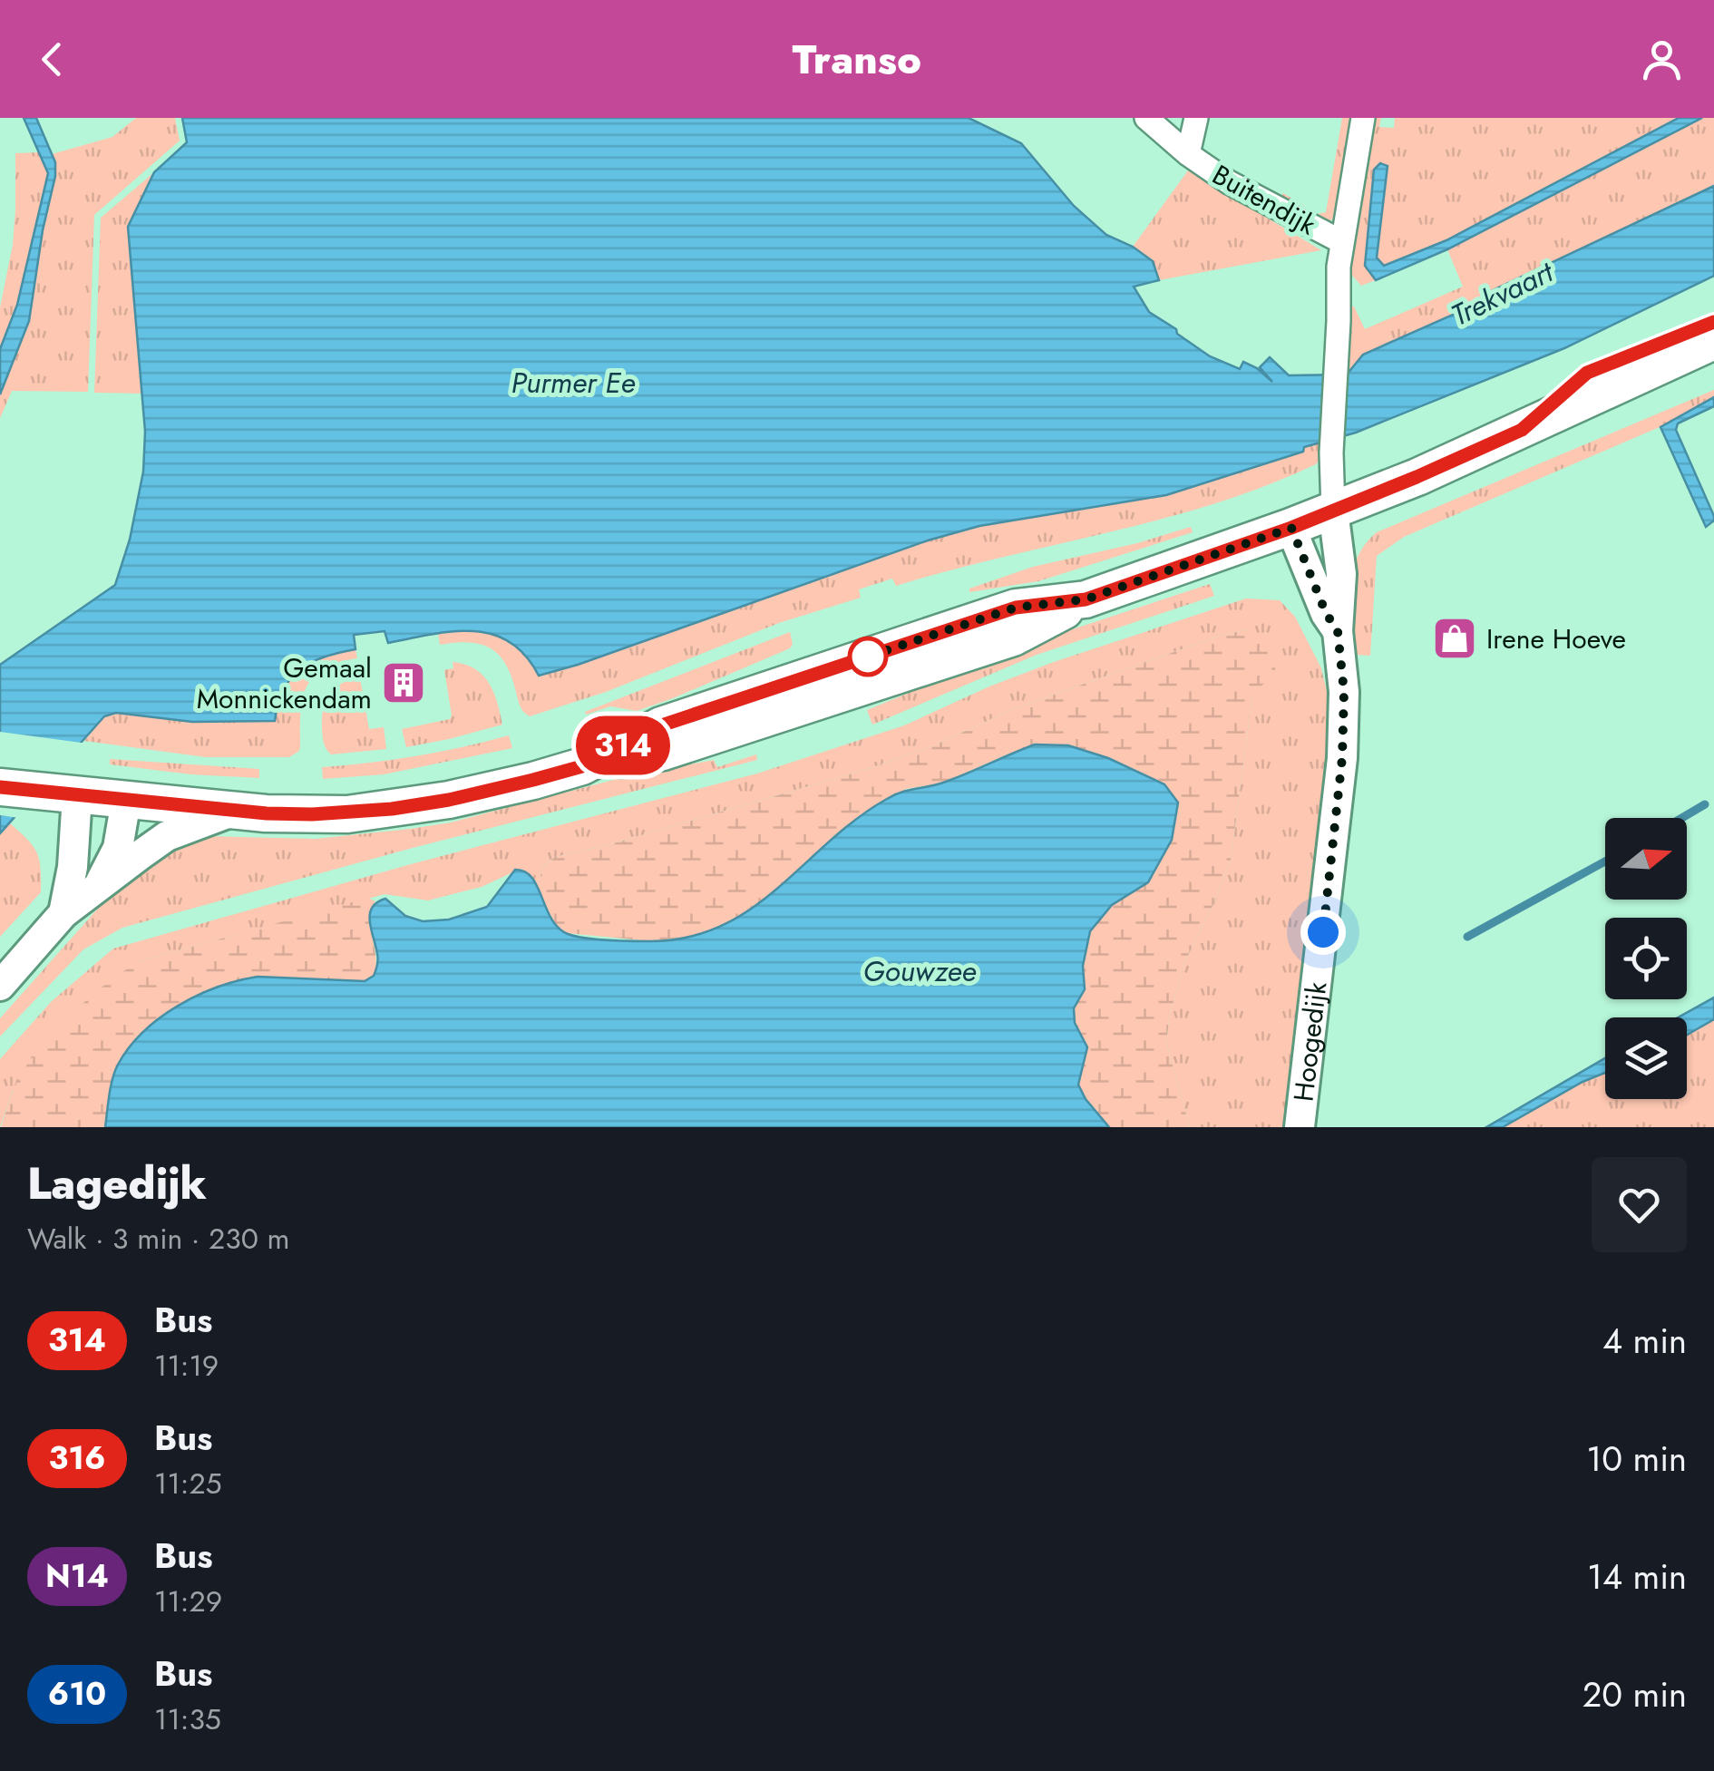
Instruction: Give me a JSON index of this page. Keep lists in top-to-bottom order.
{
  "streets": {
    "street": ["Buitendijk", "Hoogedijk"]
  },
  "water": ["Trekvaart", "Purmer Ee", "Gouwzee"],
  "places": {
    "shop": ["Irene Hoeve"],
    "building": ["Gemaal Monnickendam"]
  },
  "lines": ["bus line 314"],
  "north": "right",
  "page": {
    "header": "Transo",
    "on_map": "314",
    "heading": ["Lagedijk", "Walk · 3 min · 230 m"],
    "list": [
      {
        "mark": "314",
        "name": "Bus",
        "note": "11:19",
        "value": "4 min"
      },
      {
        "mark": "316",
        "name": "Bus",
        "note": "11:25",
        "value": "10 min"
      },
      {
        "mark": "N14",
        "name": "Bus",
        "note": "11:29",
        "value": "14 min"
      },
      {
        "mark": "610",
        "name": "Bus",
        "note": "11:35",
        "value": "20 min"
      }
    ]
  }
}
